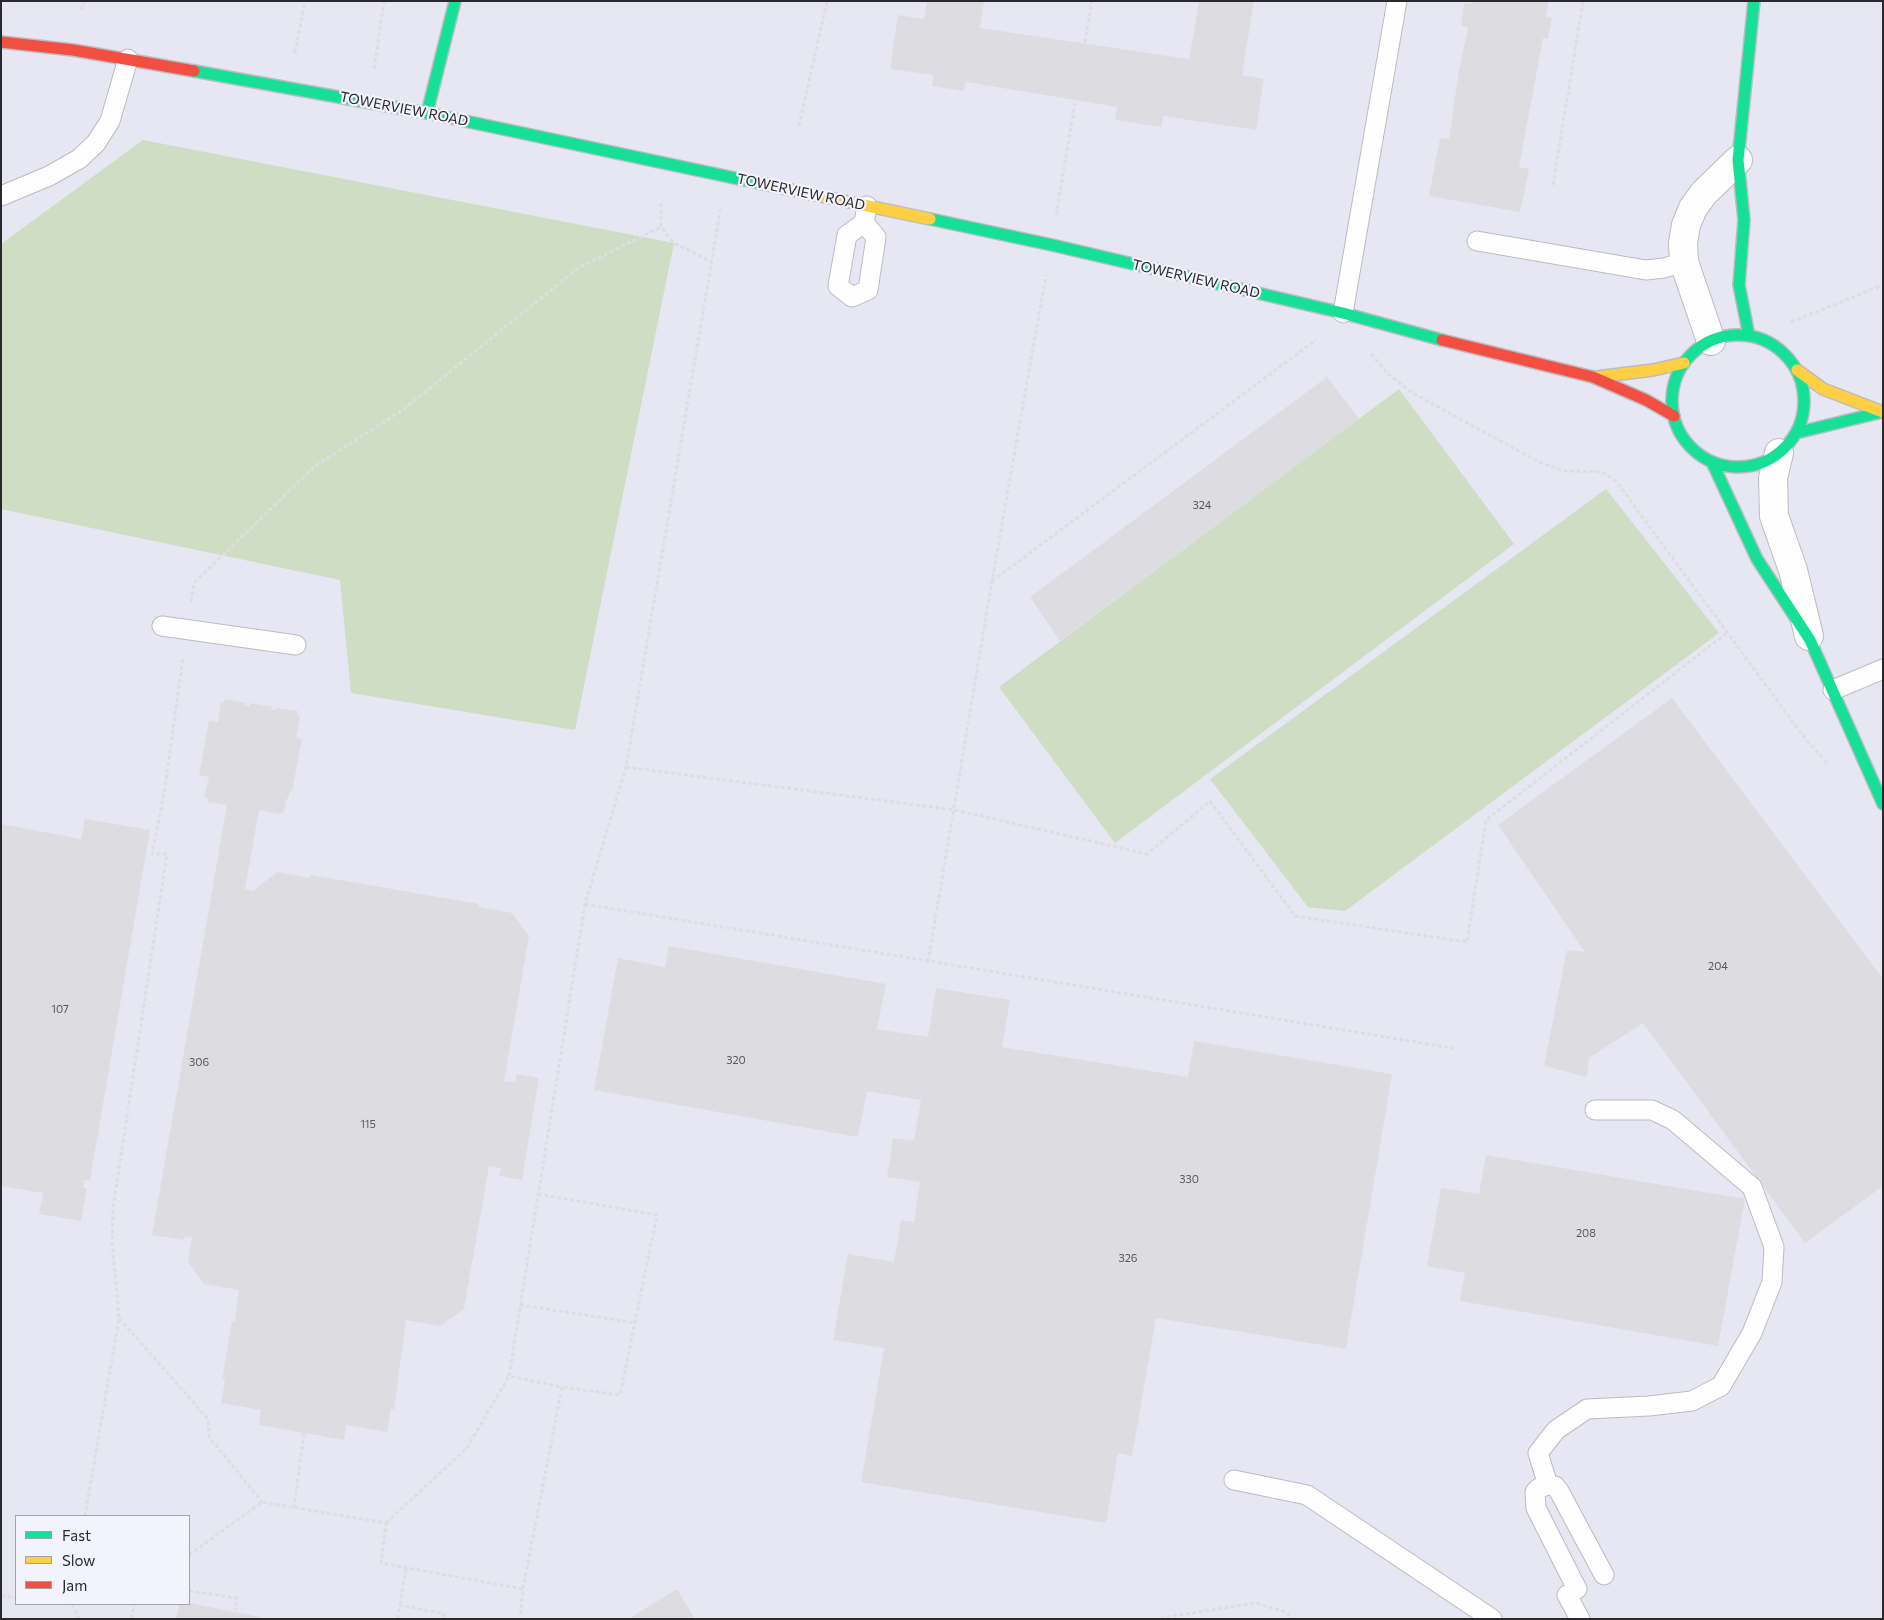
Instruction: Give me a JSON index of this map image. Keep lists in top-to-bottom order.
{
  "streets": {
    "street": ["TOWERVIEW ROAD"]
  },
  "house_numbers": [
    "324",
    "204",
    "107",
    "320",
    "306",
    "115",
    "330",
    "208",
    "326"
  ],
  "legend": ["Fast", "Slow", "Jam"]
}
